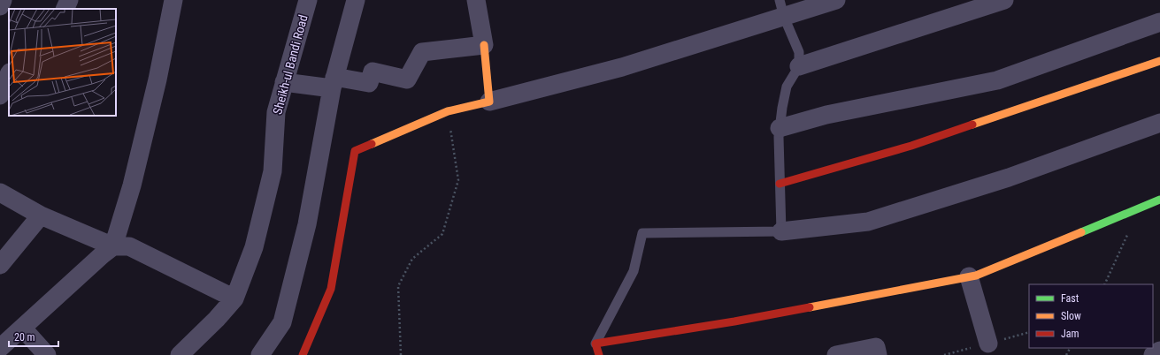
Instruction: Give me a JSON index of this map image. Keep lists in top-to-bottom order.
{
  "streets": {
    "street": ["Sheikh-ul Bandi Road"]
  },
  "legend": ["Fast", "Slow", "Jam"],
  "scale_bar": "20 m"
}
